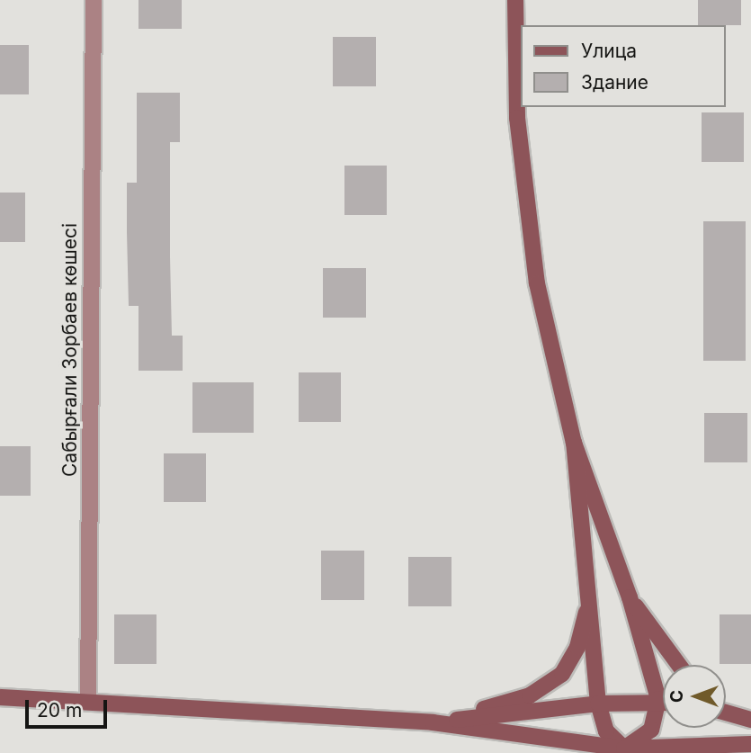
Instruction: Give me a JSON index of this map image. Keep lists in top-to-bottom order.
{
  "streets": {
    "street": ["Сабырғали Зорбаев көшесі"]
  },
  "legend": ["Улица", "Здание"],
  "scale_bar": "20 m",
  "north": "left"
}
